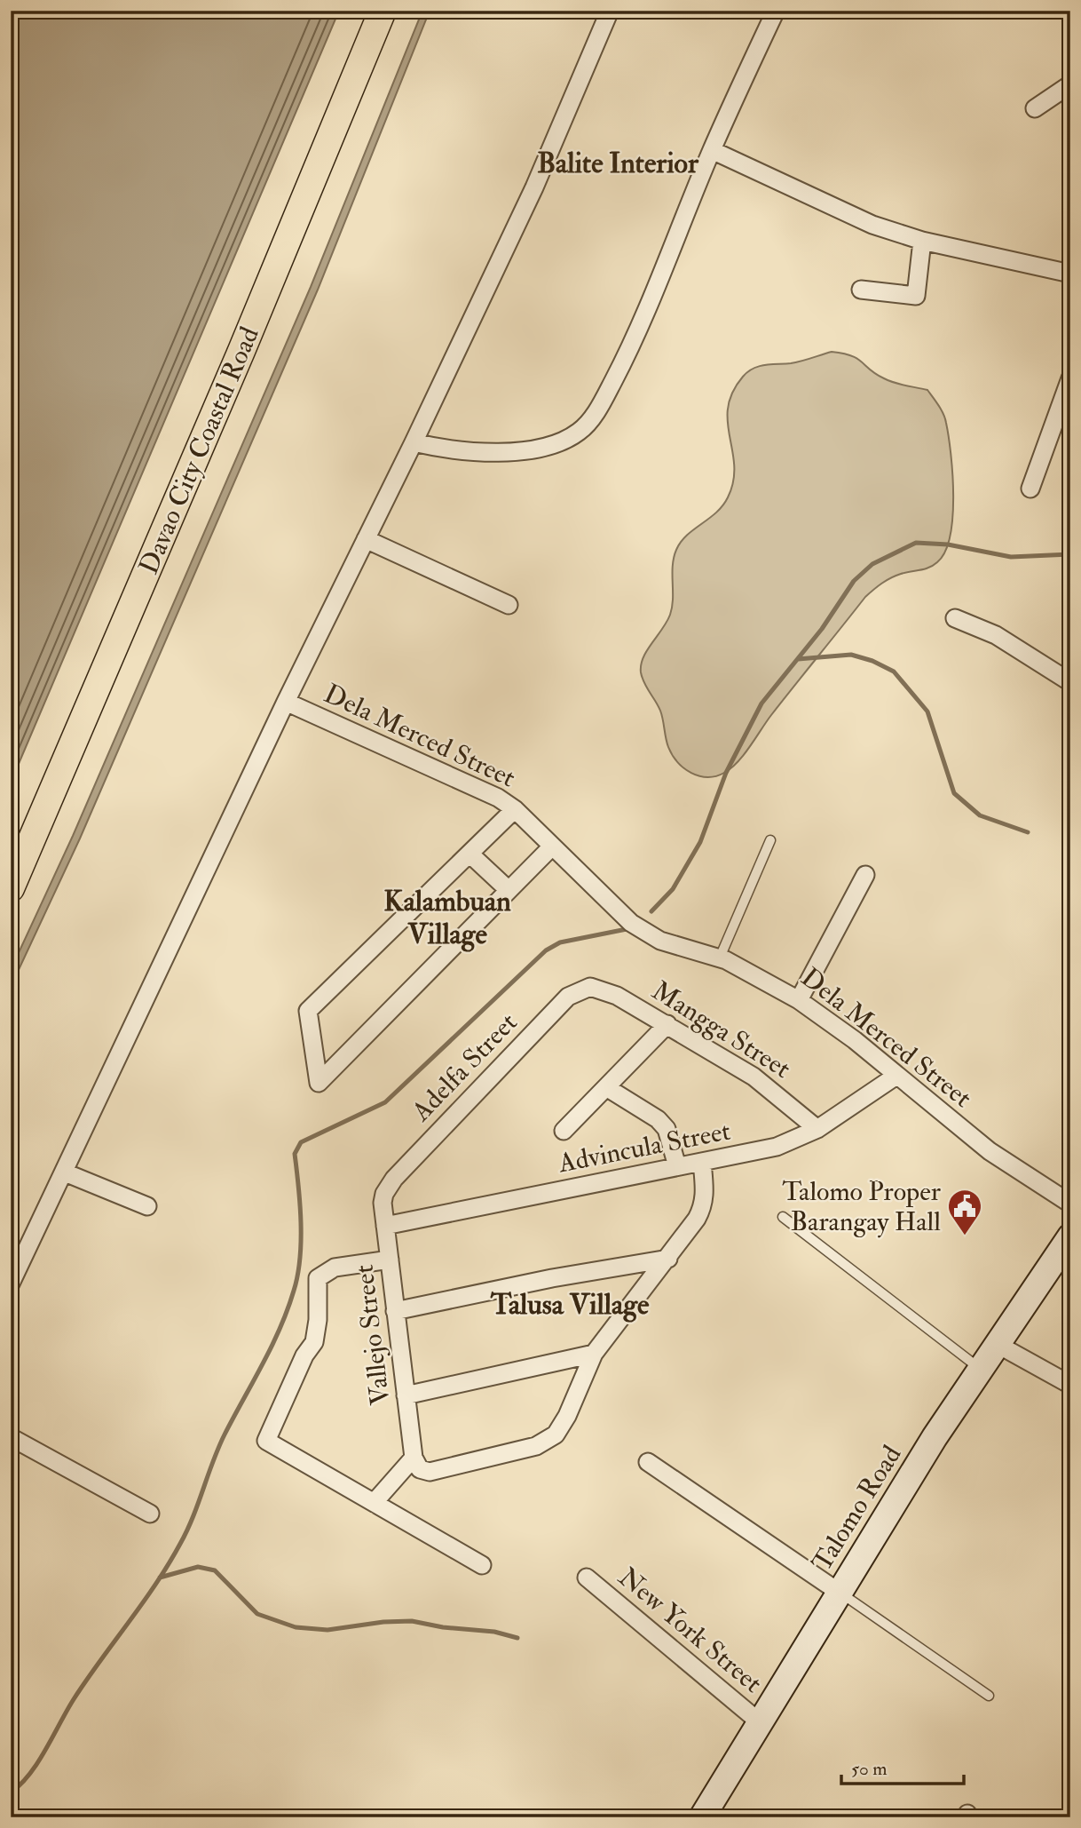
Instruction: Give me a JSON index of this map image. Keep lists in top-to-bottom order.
{
  "streets": {
    "main road": ["Davao City Coastal Road"],
    "street": [
      "Dela Merced Street",
      "Mangga Street",
      "Adelfa Street",
      "Advincula Street",
      "Vallejo Street",
      "Talomo Road",
      "New York Street"
    ]
  },
  "crossings": [
    ["Dela Merced Street", "Advincula Street"],
    ["Mangga Street", "Adelfa Street"],
    ["Mangga Street", "Advincula Street"],
    ["Adelfa Street", "Vallejo Street"],
    ["Advincula Street", "Vallejo Street"],
    ["Talomo Road", "New York Street"]
  ],
  "districts": ["Balite Interior", "Kalambuan Village", "Talusa Village"],
  "places": {
    "public building": ["Talomo Proper Barangay Hall"]
  },
  "scale_bar": "50 m"
}
